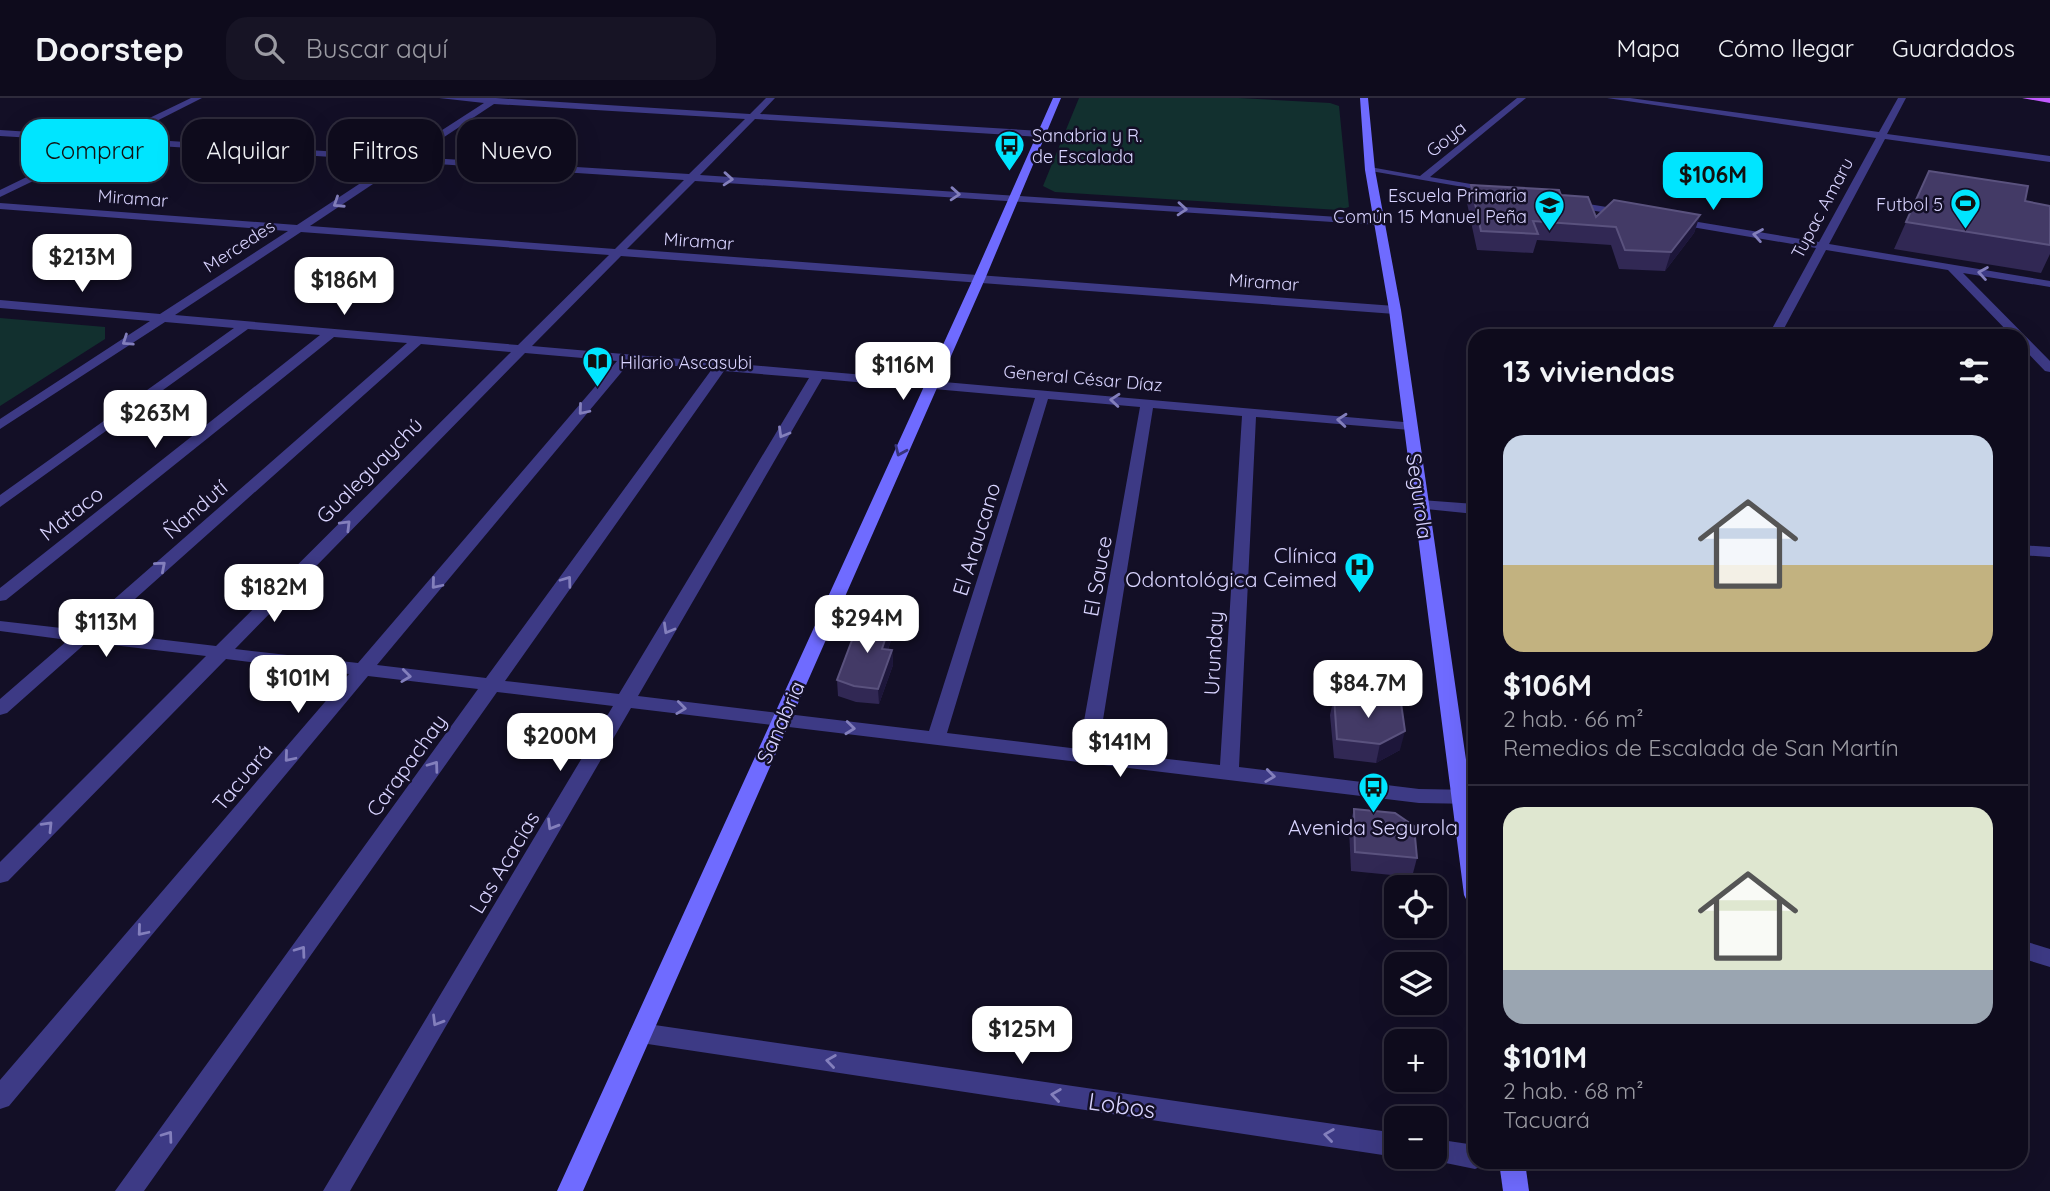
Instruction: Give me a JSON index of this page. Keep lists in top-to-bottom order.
{
  "streets": {
    "street": [
      "Goya",
      "Miramar",
      "Tupac Amaru",
      "Mercedes",
      "General César Díaz",
      "Gualeguaychú",
      "Segurola",
      "Ñandutí",
      "Mataco",
      "El Araucano",
      "El Sauce",
      "Urunday",
      "Sanabria",
      "Carapachay",
      "Tacuará",
      "Las Acacias",
      "Lobos"
    ]
  },
  "crossings": [
    ["Miramar", "Mercedes"],
    ["Miramar", "Gualeguaychú"],
    ["Miramar", "Segurola"],
    ["Miramar", "Sanabria"],
    ["Mercedes", "General César Díaz"],
    ["General César Díaz", "Gualeguaychú"],
    ["General César Díaz", "Segurola"],
    ["General César Díaz", "Ñandutí"],
    ["General César Díaz", "Mataco"],
    ["General César Díaz", "El Araucano"],
    ["General César Díaz", "El Sauce"],
    ["General César Díaz", "Urunday"],
    ["General César Díaz", "Sanabria"],
    ["General César Díaz", "Carapachay"],
    ["General César Díaz", "Tacuará"],
    ["General César Díaz", "Las Acacias"],
    ["Sanabria", "Lobos"]
  ],
  "one_way": [
    "Gualeguaychú",
    "Carapachay",
    "Tacuará",
    "Las Acacias",
    "Lobos"
  ],
  "places": {
    "bus stop": ["Sanabria y R. de Escalada", "Avenida Segurola"],
    "sports": ["Futbol 5"],
    "school or university": ["Escuela Primaria Común 15 Manuel Peña"],
    "library": ["Hilario Ascasubi"],
    "hospital": ["Clínica Odontológica Ceimed"]
  },
  "page": {
    "header": "Doorstep",
    "search": "Buscar aquí",
    "nav": ["Mapa", "Cómo llegar", "Guardados"],
    "chip": [
      "Comprar",
      "Alquilar",
      "Filtros",
      "Nuevo"
    ],
    "price": [
      "$106M",
      "$213M",
      "$186M",
      "$116M",
      "$263M",
      "$182M",
      "$294M",
      "$113M",
      "$101M",
      "$84.7M",
      "$200M",
      "$141M",
      "$125M"
    ],
    "heading": "13 viviendas",
    "list": [
      {
        "name": "$106M",
        "note": "2 hab. · 66 m² · Remedios de Escalada de San Martín"
      },
      {
        "name": "$101M",
        "note": "2 hab. · 68 m² · Tacuará"
      }
    ],
    "map_buttons": ["+", "−"]
  }
}
